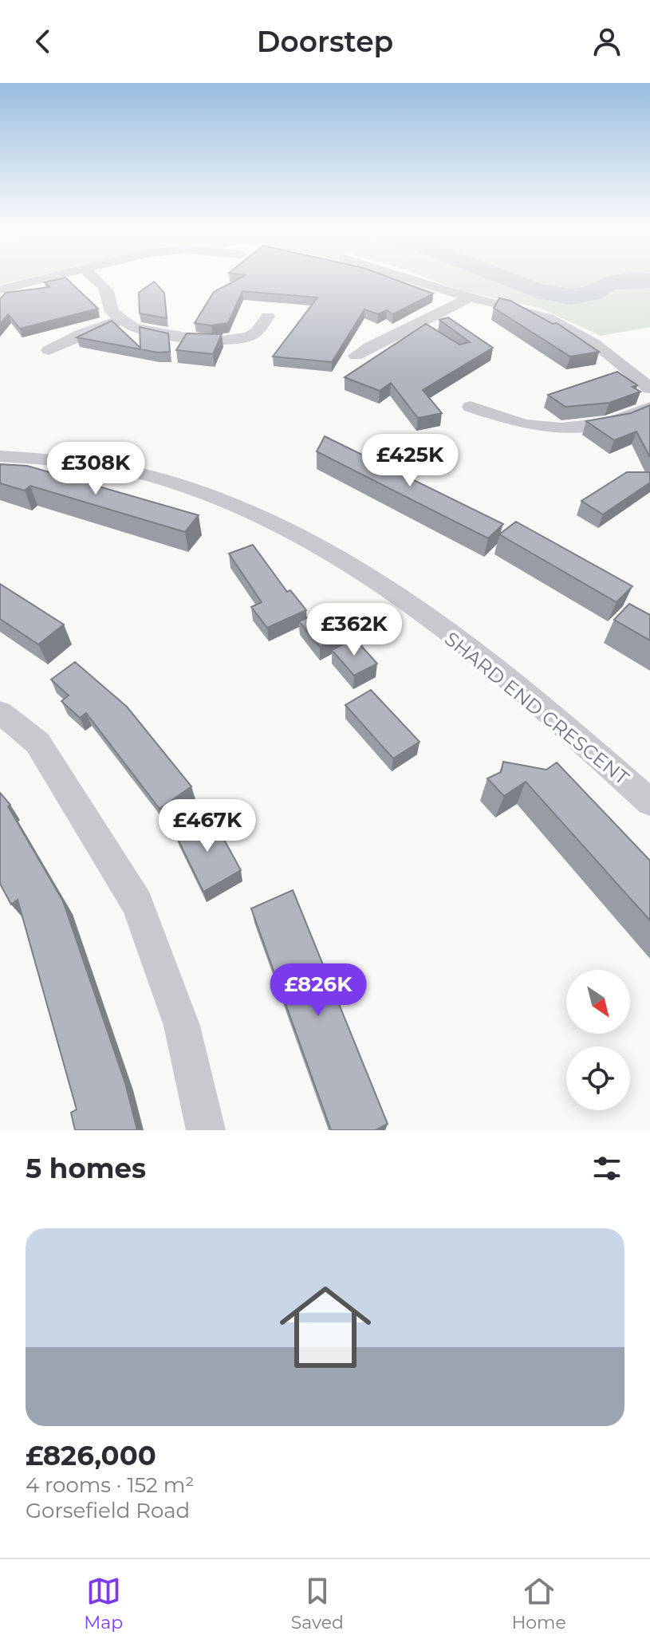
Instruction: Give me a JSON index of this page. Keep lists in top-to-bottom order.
{
  "streets": {
    "street": ["SHARD END CRESCENT"]
  },
  "north": "bottom right",
  "page": {
    "header": "Doorstep",
    "price": [
      "£425K",
      "£308K",
      "£362K",
      "£467K",
      "£826K"
    ],
    "heading": "5 homes",
    "list": [
      {
        "name": "£826,000",
        "note": "4 rooms · 152 m² · Gorsefield Road"
      }
    ],
    "tabs": ["Map", "Saved", "Home"]
  }
}
